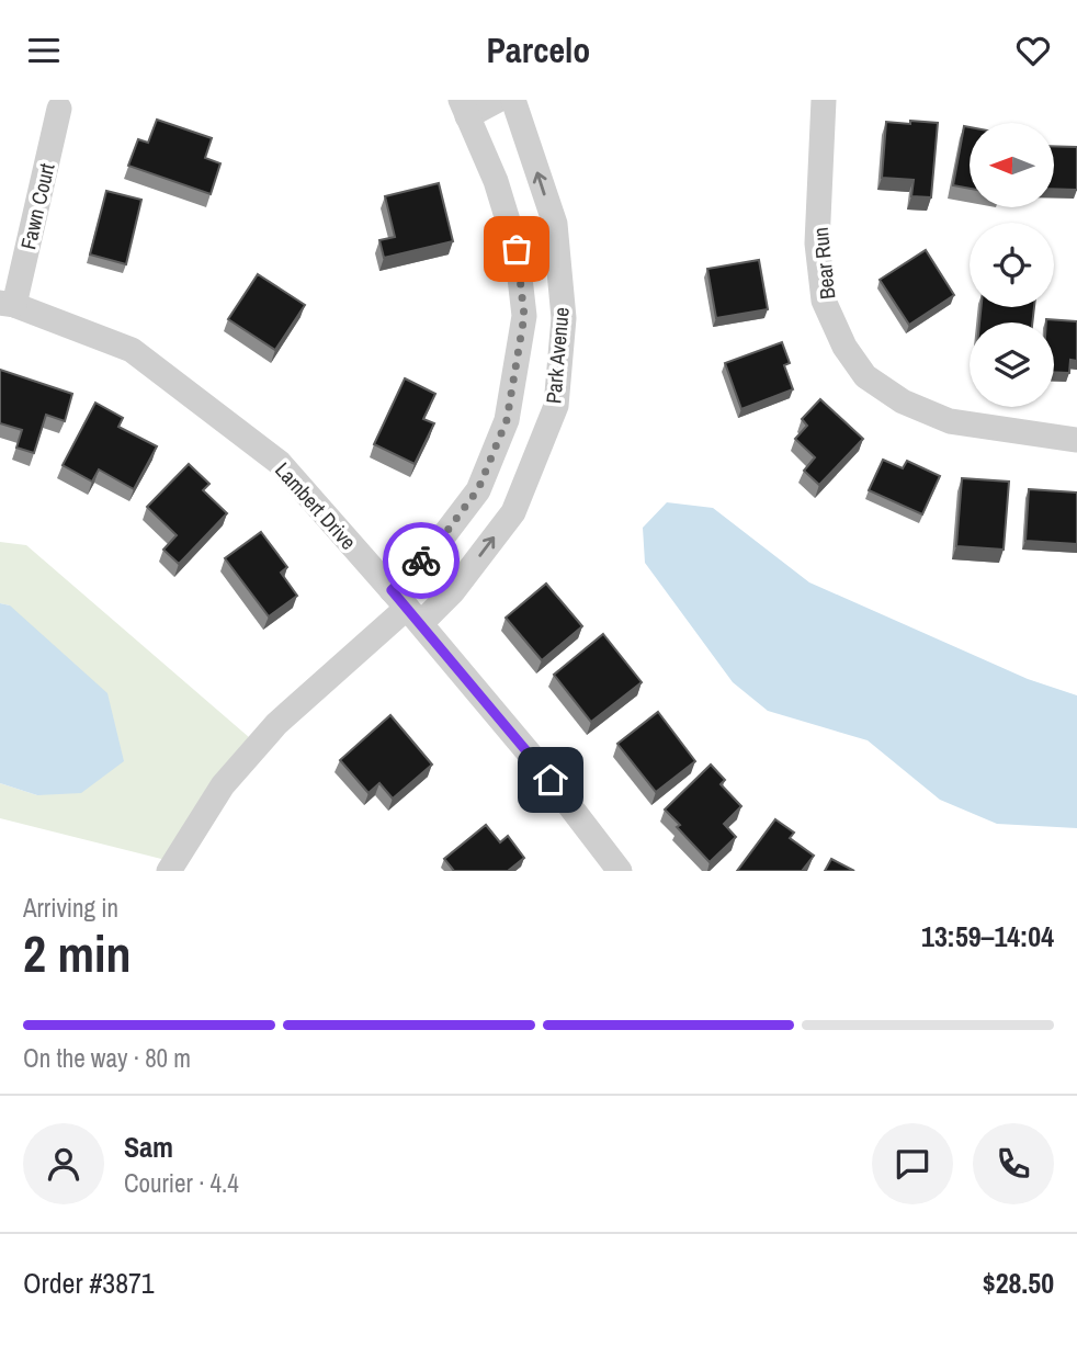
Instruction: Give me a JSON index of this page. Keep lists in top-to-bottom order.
{
  "streets": {
    "street": [
      "Fawn Court",
      "Bear Run",
      "Park Avenue",
      "Lambert Drive"
    ]
  },
  "crossings": [
    ["Fawn Court", "Lambert Drive"],
    ["Park Avenue", "Lambert Drive"]
  ],
  "north": "left",
  "page": {
    "header": "Parcelo",
    "heading": ["2 min", "Arriving in", "13:59–14:04"],
    "panel": [
      "Sam",
      "Courier · 4.4",
      "Order #3871",
      "$28.50"
    ],
    "bar": "On the way · 80 m"
  }
}
